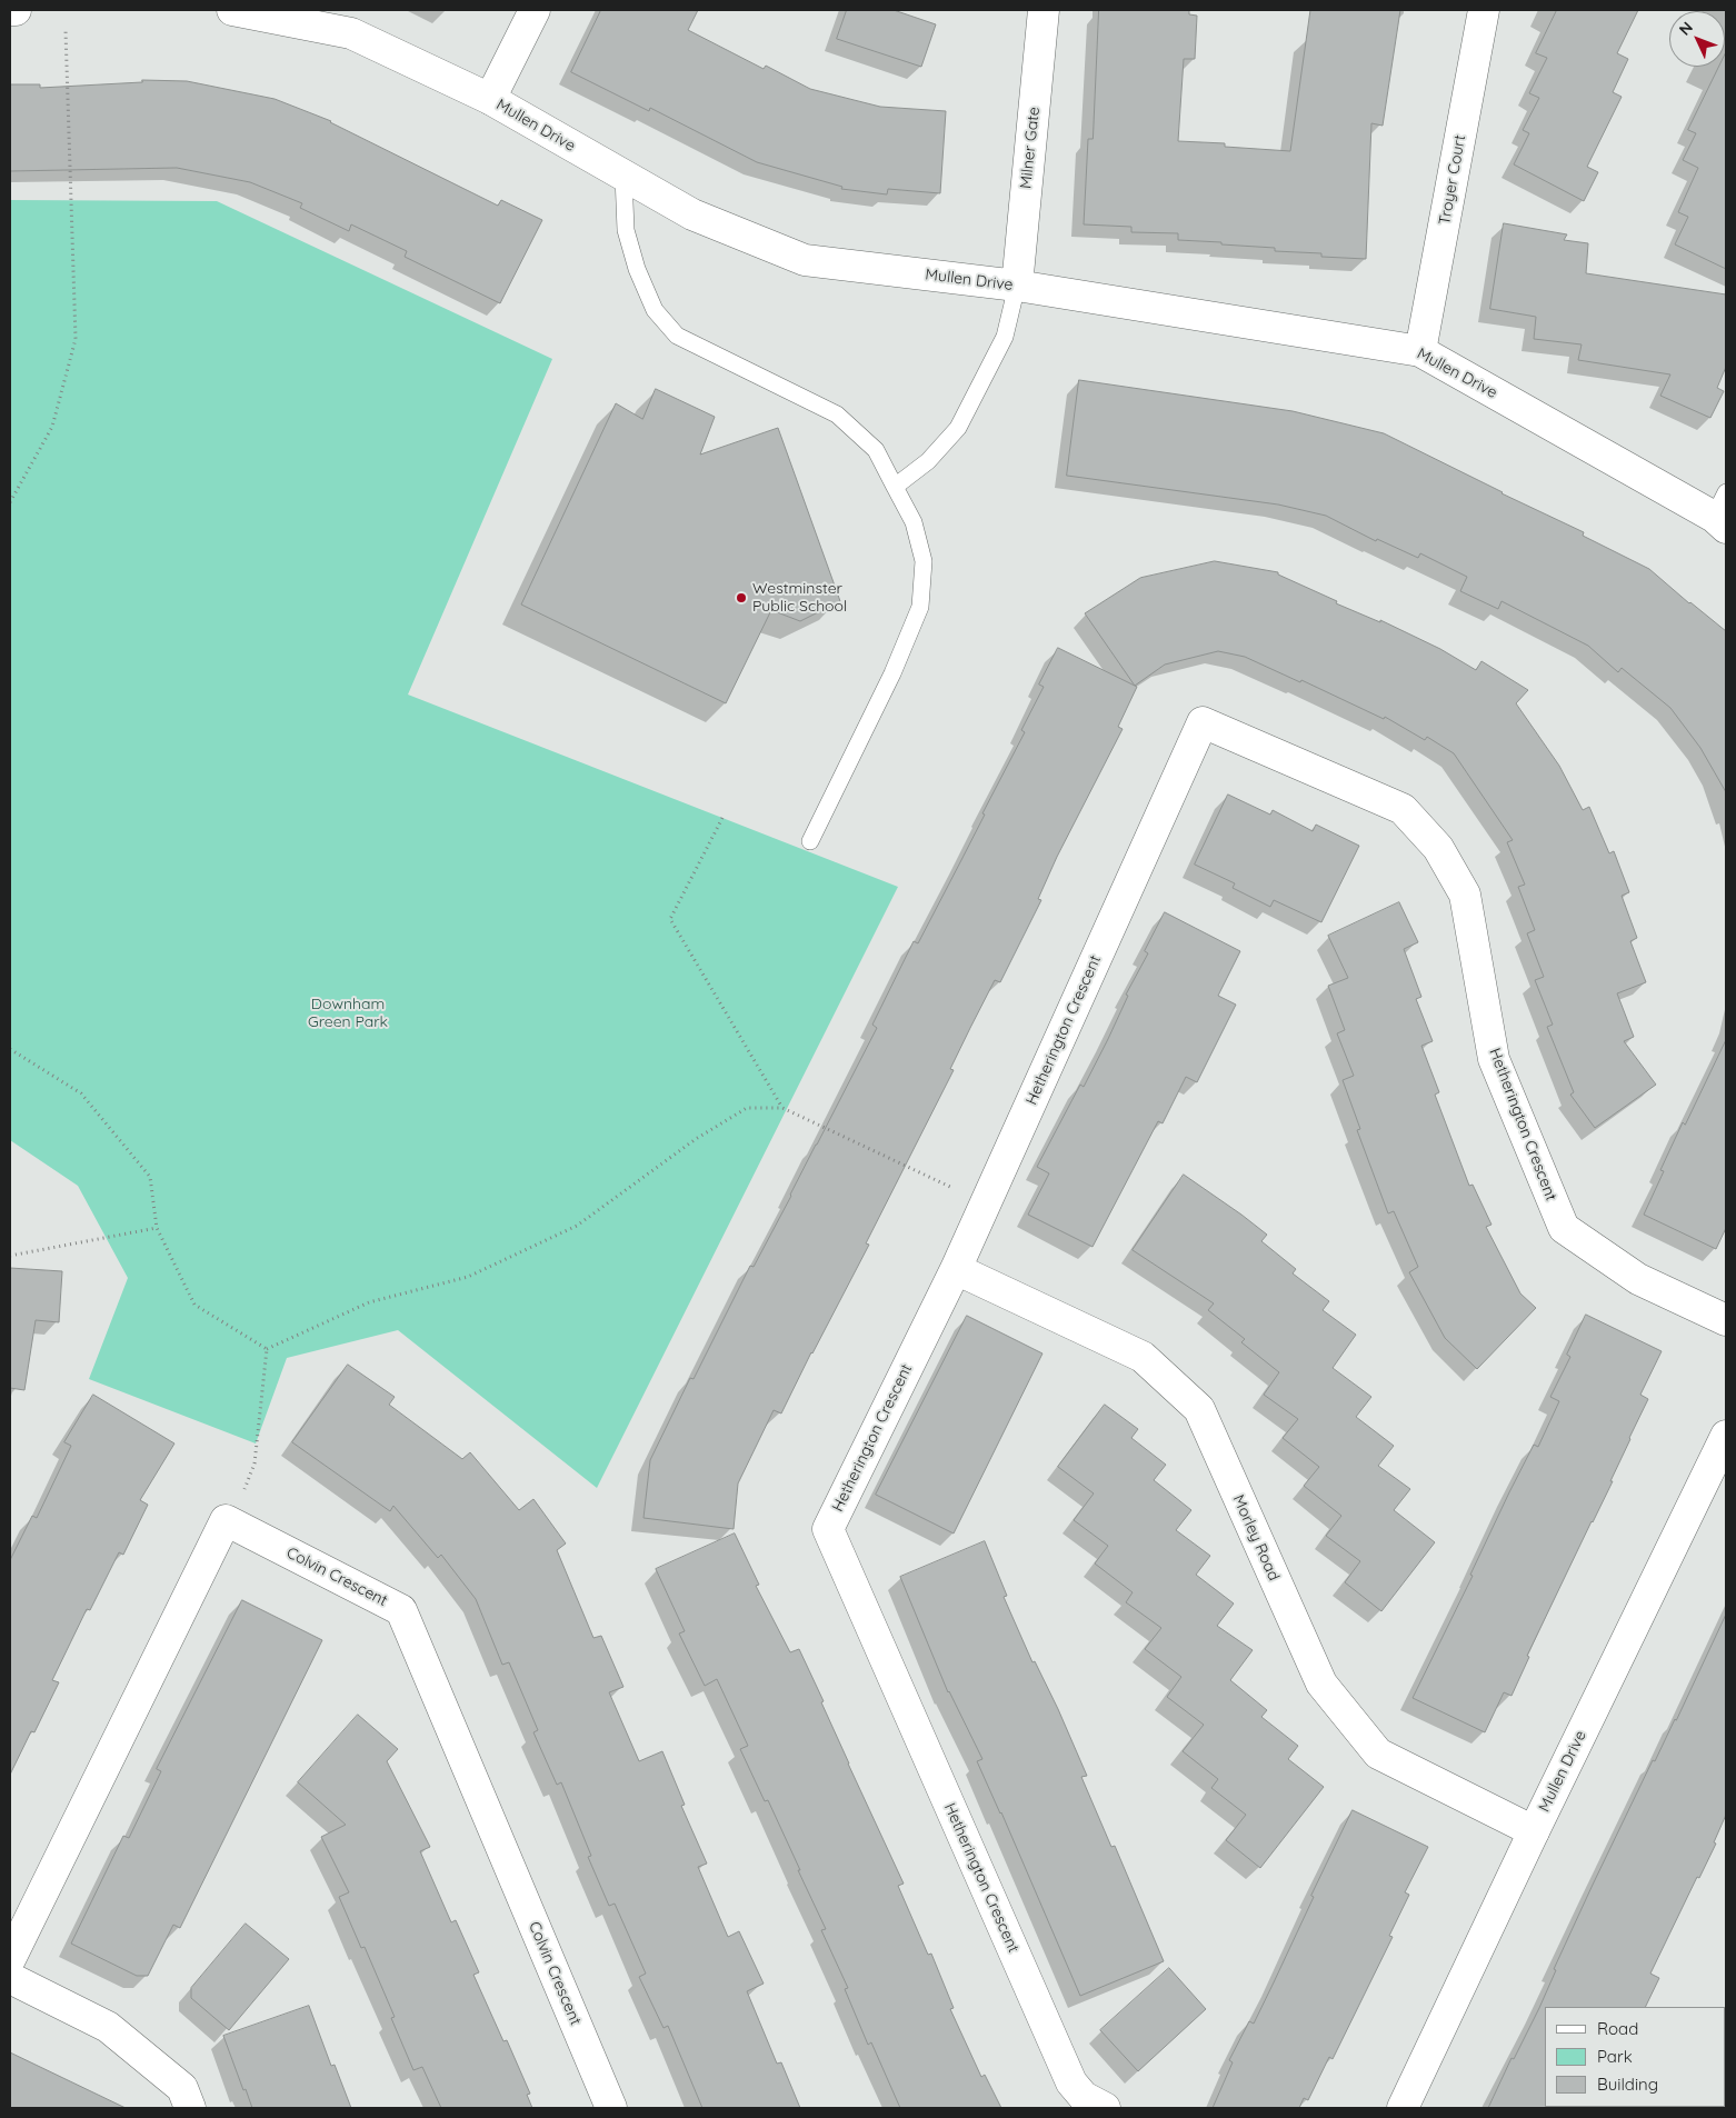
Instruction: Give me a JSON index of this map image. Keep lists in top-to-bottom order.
{
  "streets": {
    "street": [
      "Mullen Drive",
      "Milner Gate",
      "Troyer Court",
      "Hetherington Crescent",
      "Morley Road",
      "Colvin Crescent"
    ]
  },
  "crossings": [
    ["Mullen Drive", "Milner Gate"],
    ["Mullen Drive", "Troyer Court"],
    ["Mullen Drive", "Morley Road"],
    ["Hetherington Crescent", "Morley Road"]
  ],
  "parks": ["Downham Green Park"],
  "places": ["Westminster Public School"],
  "legend": ["Road", "Park", "Building"],
  "north": "top left"
}
